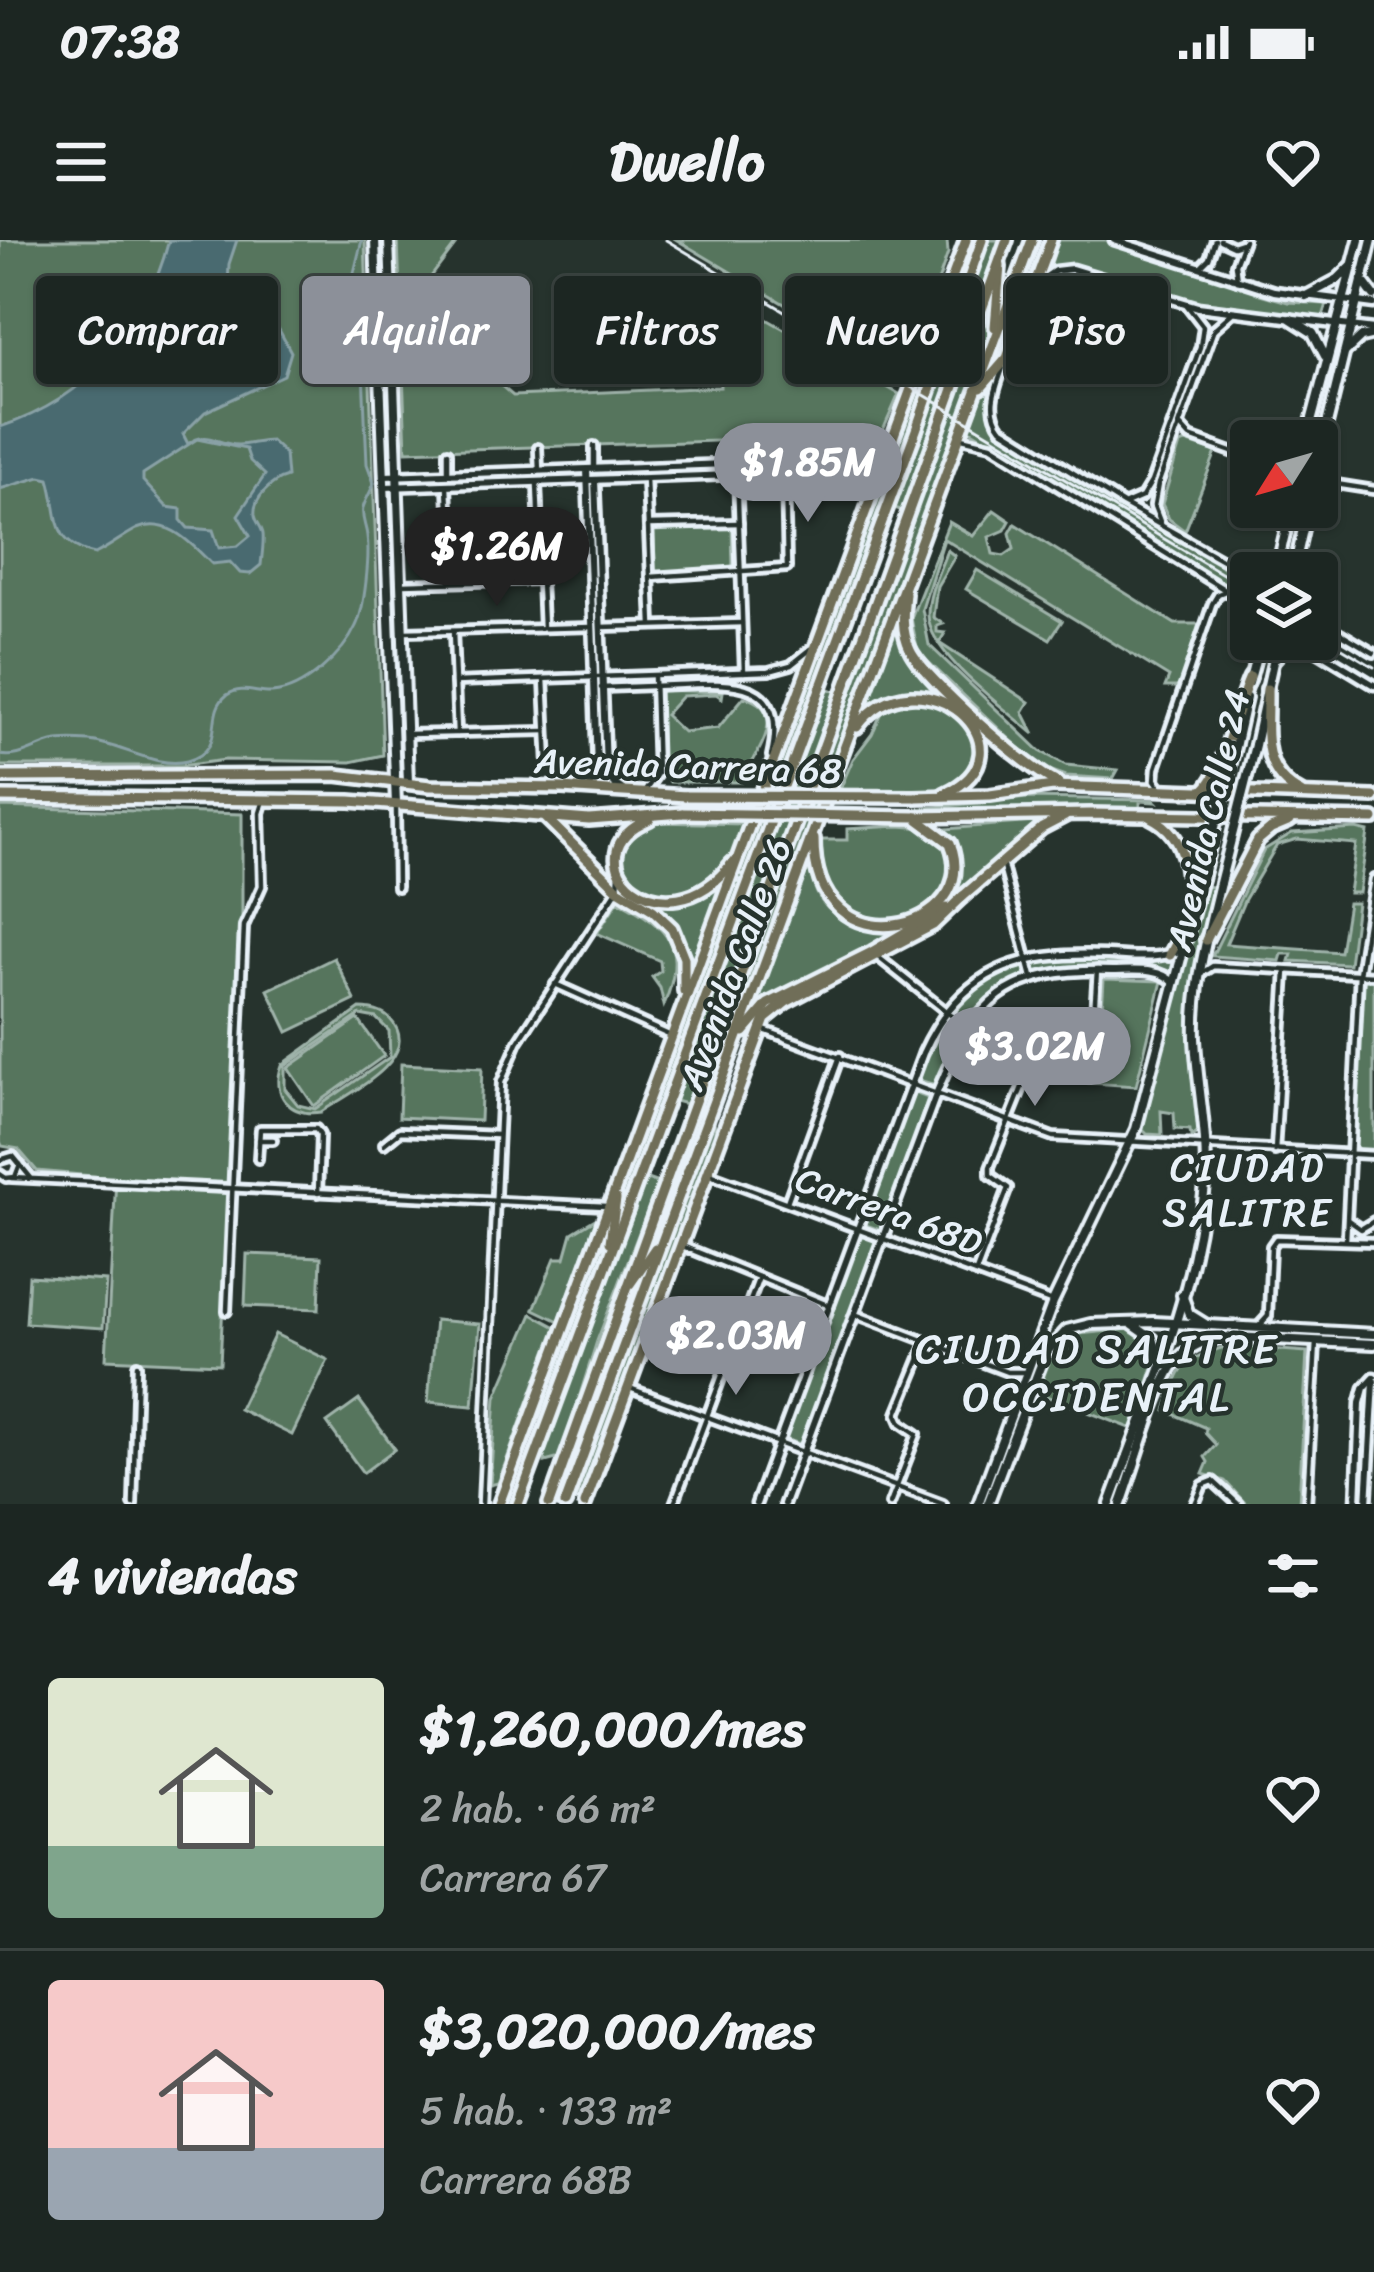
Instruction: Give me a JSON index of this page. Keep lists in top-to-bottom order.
{
  "streets": {
    "main road": ["Avenida Carrera 68", "Avenida Calle 24", "Avenida Calle 26"],
    "street": ["Carrera 68D"]
  },
  "crossings": [
    ["Avenida Calle 24", "Carrera 68D"]
  ],
  "districts": ["CIUDAD SALITRE", "CIUDAD SALITRE OCCIDENTAL"],
  "north": "bottom left",
  "page": {
    "status": "07:38",
    "header": "Dwello",
    "chip": [
      "Comprar",
      "Alquilar",
      "Filtros",
      "Nuevo",
      "Piso"
    ],
    "price": [
      "$1.85M",
      "$1.26M",
      "$3.02M",
      "$2.03M"
    ],
    "heading": "4 viviendas",
    "list": [
      {
        "name": "$1,260,000/mes",
        "note": "2 hab. · 66 m² · Carrera 67"
      },
      {
        "name": "$3,020,000/mes",
        "note": "5 hab. · 133 m² · Carrera 68B"
      }
    ]
  }
}
